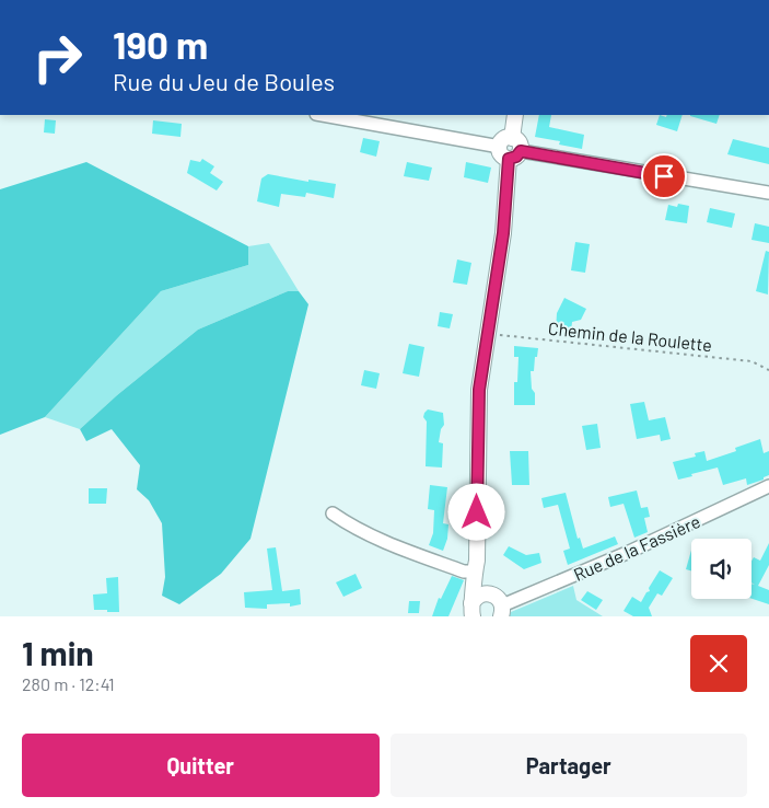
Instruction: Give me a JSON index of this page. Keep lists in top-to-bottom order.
{
  "streets": {
    "street": ["Rue de la Fassière"],
    "path": ["Chemin de la Roulette"]
  },
  "page": {
    "turn": ["190 m", "Rue du Jeu de Boules"],
    "heading": ["1 min", "280 m · 12:41"],
    "buttons": ["Quitter", "Partager"]
  }
}
